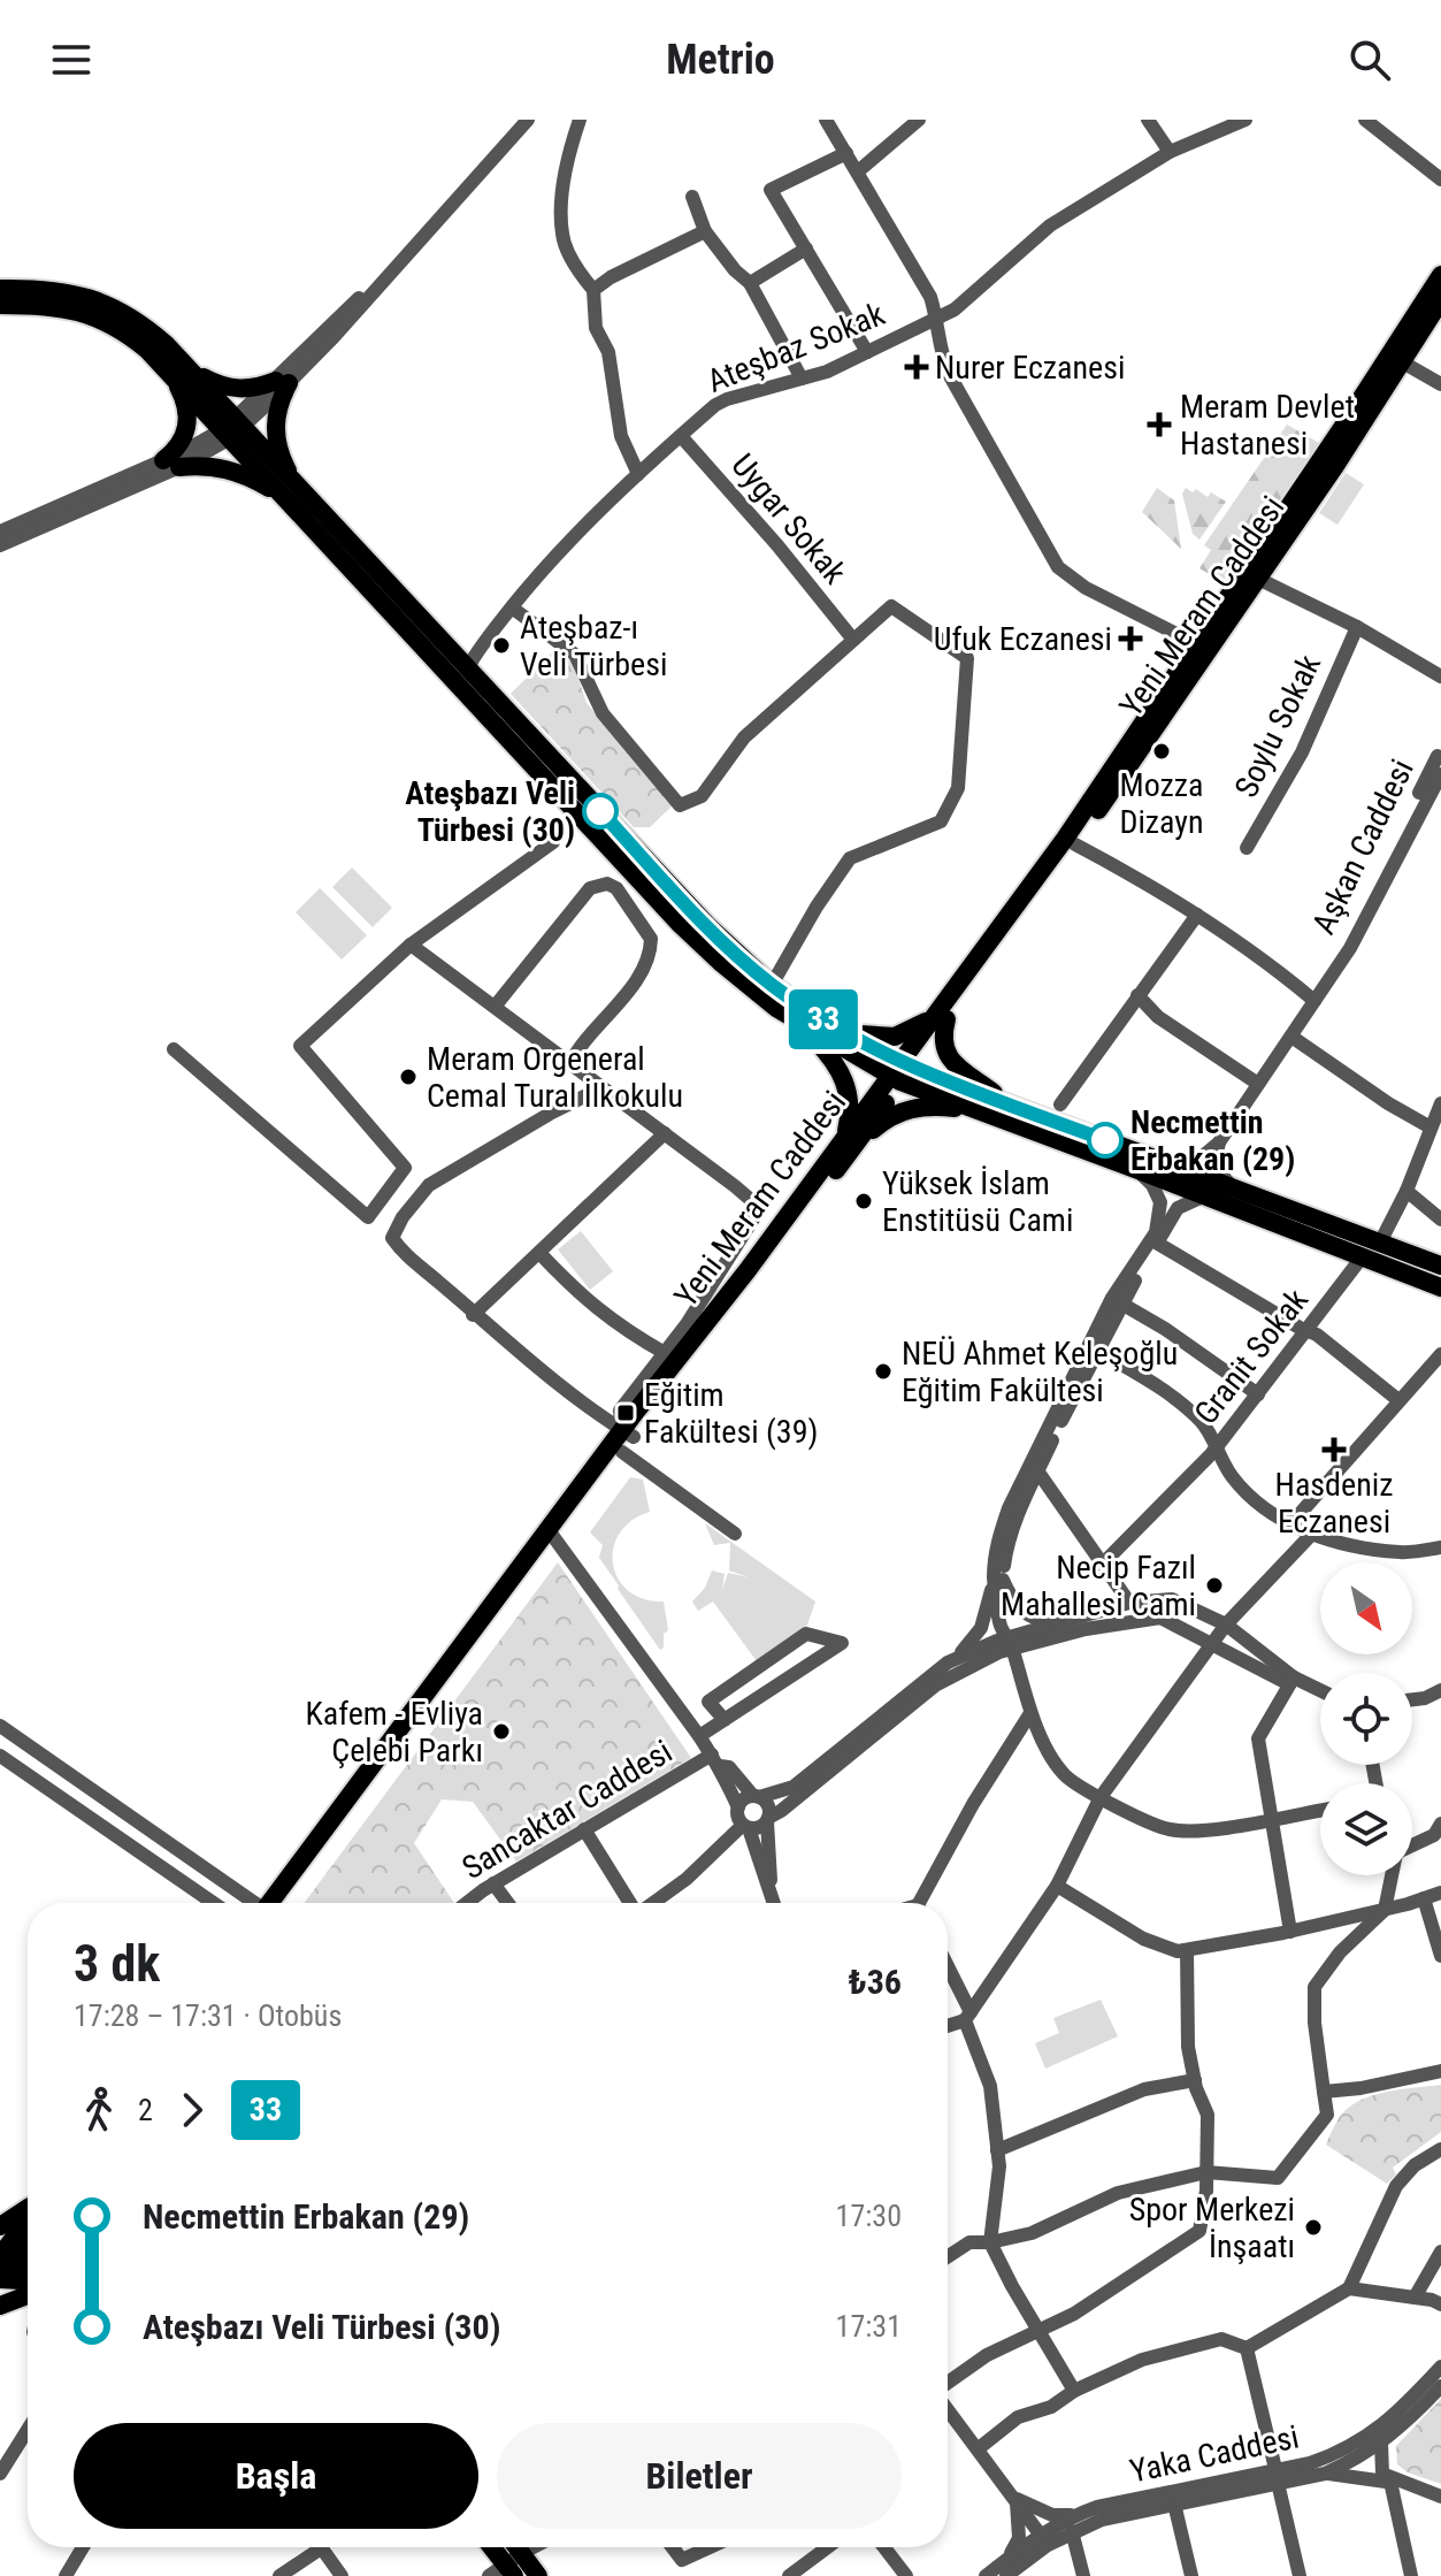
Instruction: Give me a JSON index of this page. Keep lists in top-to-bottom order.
{
  "streets": {
    "main road": ["Yeni Meram Caddesi"],
    "street": [
      "Ateşbaz Sokak",
      "Uygar Sokak",
      "Soylu Sokak",
      "Aşkan Caddesi",
      "Granit Sokak",
      "Sancaktar Caddesi",
      "Yaka Caddesi"
    ]
  },
  "crossings": [
    ["Ateşbaz Sokak", "Uygar Sokak"]
  ],
  "places": {
    "health": [
      "Nurer Eczanesi",
      "Meram Devlet Hastanesi",
      "Ufuk Eczanesi",
      "Hasdeniz Eczanesi"
    ],
    "other": [
      "Ateşbaz-ı Veli Türbesi",
      "Mozza Dizayn",
      "Ateşbazı Veli Türbesi (30)",
      "Meram Orgeneral Cemal Tural İlkokulu",
      "Necmettin Erbakan (29)",
      "Yüksek İslam Enstitüsü Cami",
      "NEÜ Ahmet Keleşoğlu Eğitim Fakültesi",
      "Necip Fazıl Mahallesi Cami",
      "Kafem - Evliya Çelebi Parkı",
      "Spor Merkezi İnşaatı"
    ],
    "transit": ["Eğitim Fakültesi (39)"]
  },
  "lines": ["bus line 33"],
  "north": "bottom right",
  "page": {
    "header": "Metrio",
    "on_map": "33",
    "heading": ["3 dk", "17:28 – 17:31 · Otobüs", "₺36"],
    "legs": ["2", "33"],
    "list": [
      {
        "name": "Necmettin Erbakan (29)",
        "value": "17:30"
      },
      {
        "name": "Ateşbazı Veli Türbesi (30)",
        "value": "17:31"
      }
    ],
    "buttons": ["Başla", "Biletler"]
  }
}
